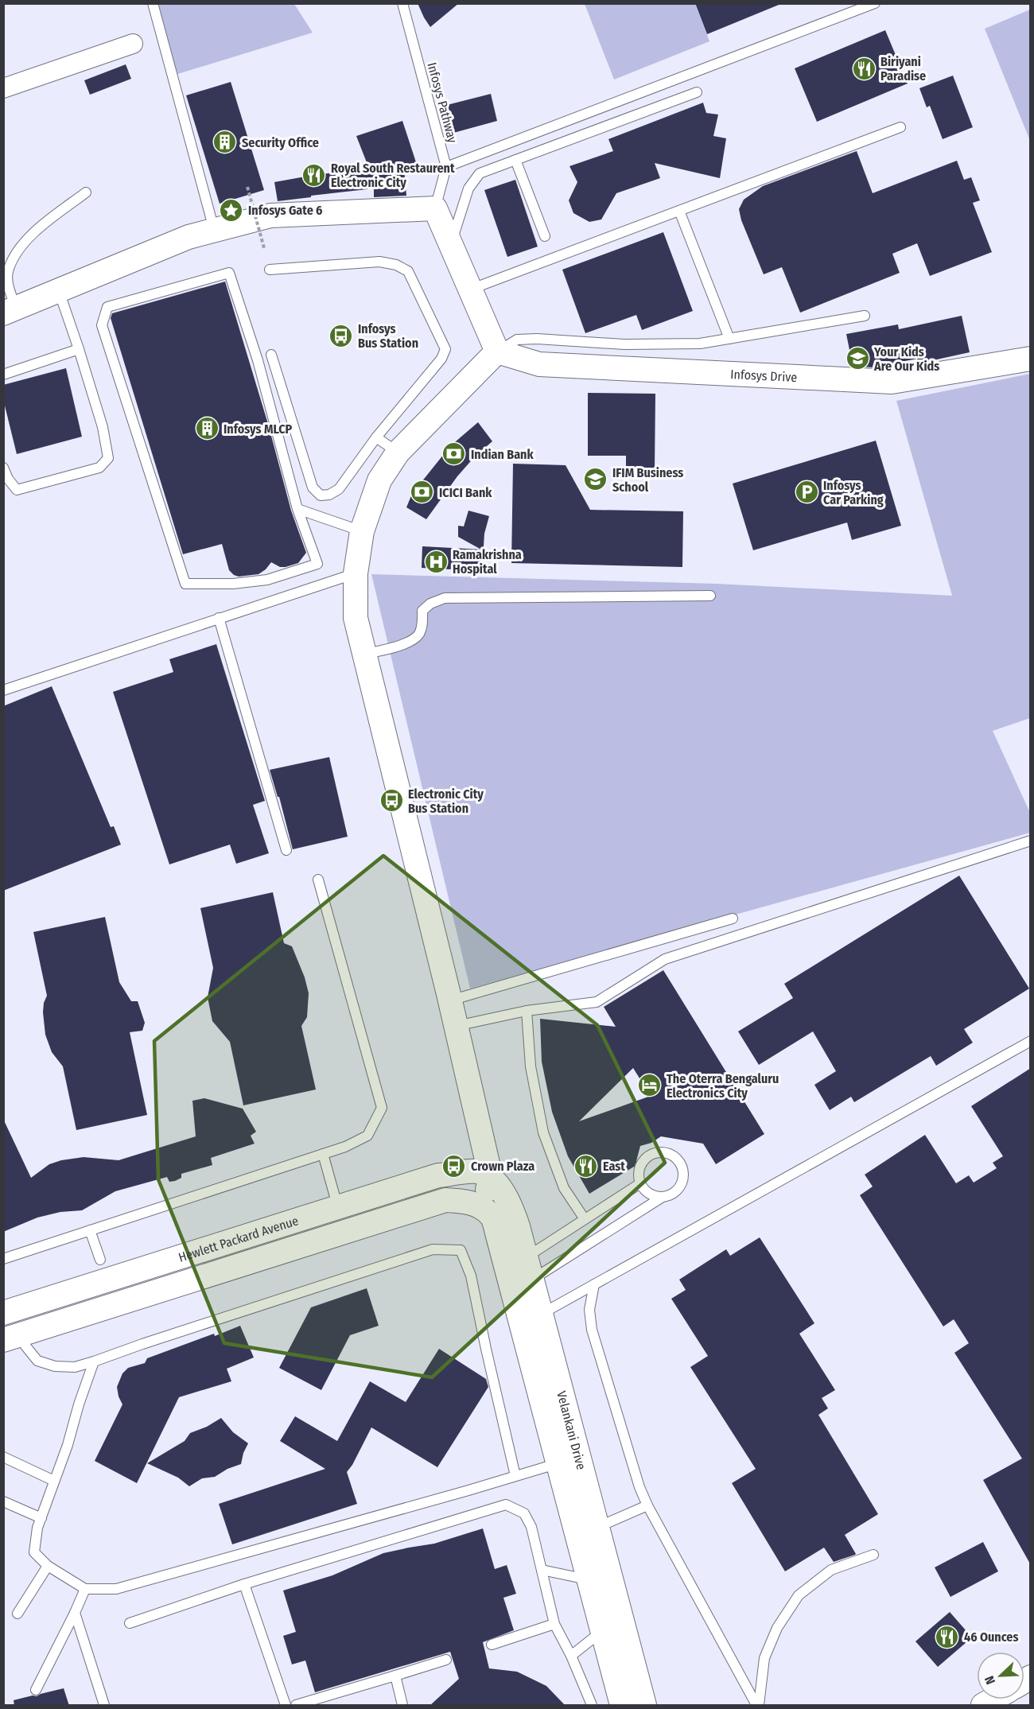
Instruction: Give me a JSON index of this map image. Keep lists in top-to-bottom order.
{
  "streets": {
    "street": ["Infosys Drive", "Hewlett Packard Avenue", "Velankani Drive"],
    "lane": ["Infosys Pathway"]
  },
  "crossings": [
    ["Hewlett Packard Avenue", "Velankani Drive"]
  ],
  "places": {
    "restaurant": [
      "Biriyani Paradise",
      "Royal South Restaurent Electronic City",
      "East",
      "46 Ounces"
    ],
    "building": ["Security Office", "Infosys MLCP"],
    "place": ["Infosys Gate 6"],
    "bus stop": ["Infosys Bus Station", "Electronic City Bus Station", "Crown Plaza"],
    "school or university": ["Your Kids Are Our Kids", "IFIM Business School"],
    "bank": ["Indian Bank", "ICICI Bank"],
    "parking": ["Infosys Car Parking"],
    "hospital": ["Ramakrishna Hospital"],
    "hotel": ["The Oterra Bengaluru Electronics City"]
  },
  "north": "bottom left"
}
